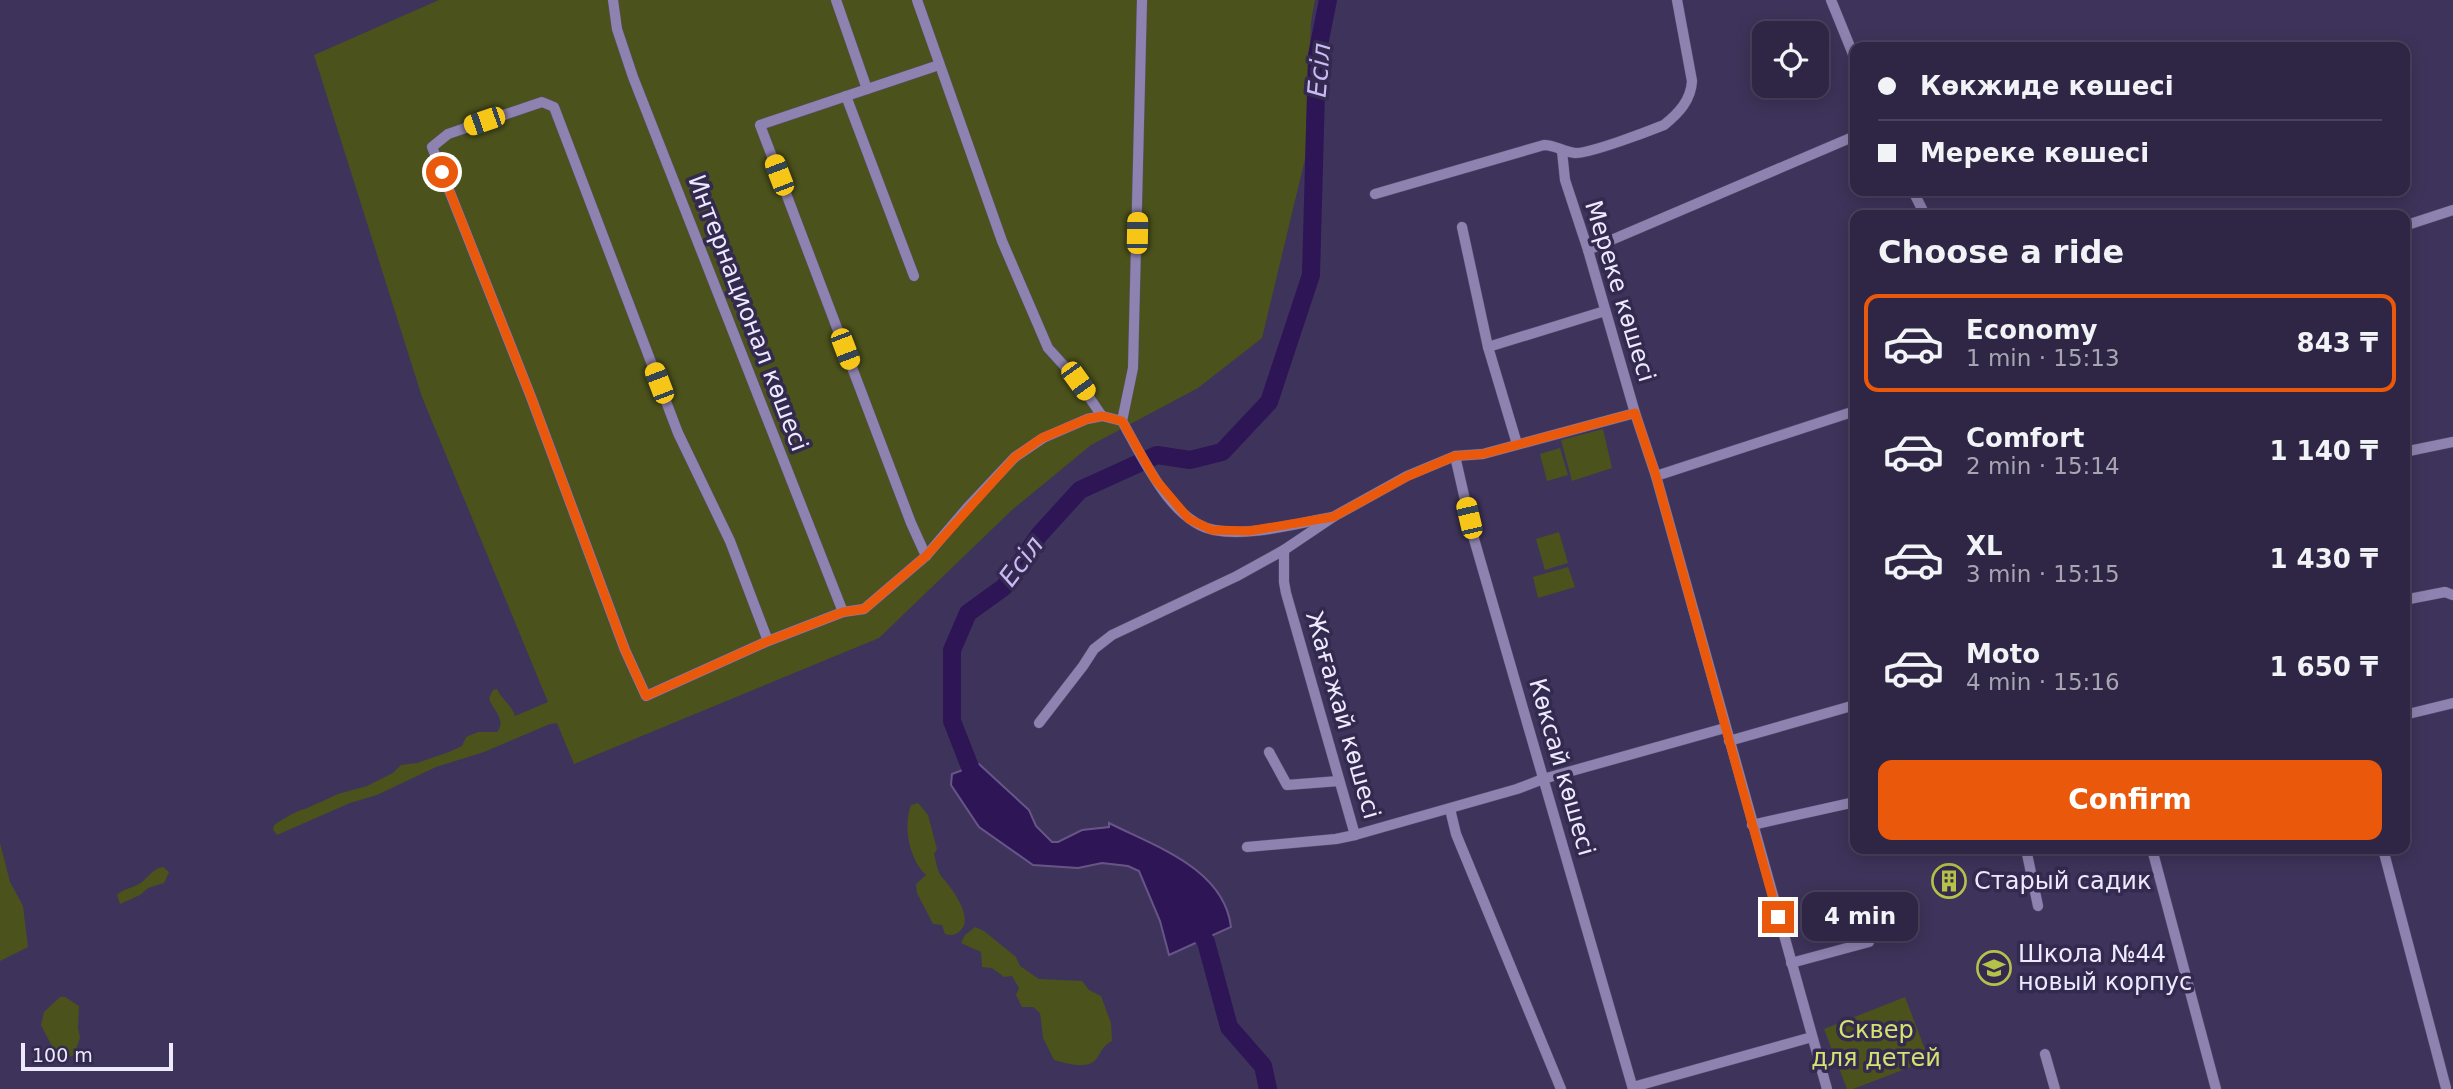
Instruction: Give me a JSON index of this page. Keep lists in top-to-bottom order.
{
  "streets": {
    "street": [
      "Мереке көшесі",
      "Интернационал көшесі",
      "Жағажай көшесі",
      "Көксай көшесі"
    ]
  },
  "crossings": [
    ["Мереке көшесі", "Жағажай көшесі"],
    ["Жағажай көшесі", "Көксай көшесі"]
  ],
  "water": ["Есіл"],
  "parks": ["Сквер для детей"],
  "places": {
    "building": ["Старый садик"],
    "school or university": ["Школа №44 новый корпус"]
  },
  "scale_bar": "100 m",
  "page": {
    "banner": ["Көкжиде көшесі", "Мереке көшесі"],
    "heading": "Choose a ride",
    "list": [
      {
        "name": "Economy",
        "note": "1 min · 15:13",
        "value": "843 ₸"
      },
      {
        "name": "Comfort",
        "note": "2 min · 15:14",
        "value": "1 140 ₸"
      },
      {
        "name": "XL",
        "note": "3 min · 15:15",
        "value": "1 430 ₸"
      },
      {
        "name": "Moto",
        "note": "4 min · 15:16",
        "value": "1 650 ₸"
      }
    ],
    "buttons": "Confirm",
    "bubble": "4 min",
    "scale": "100 m"
  }
}
